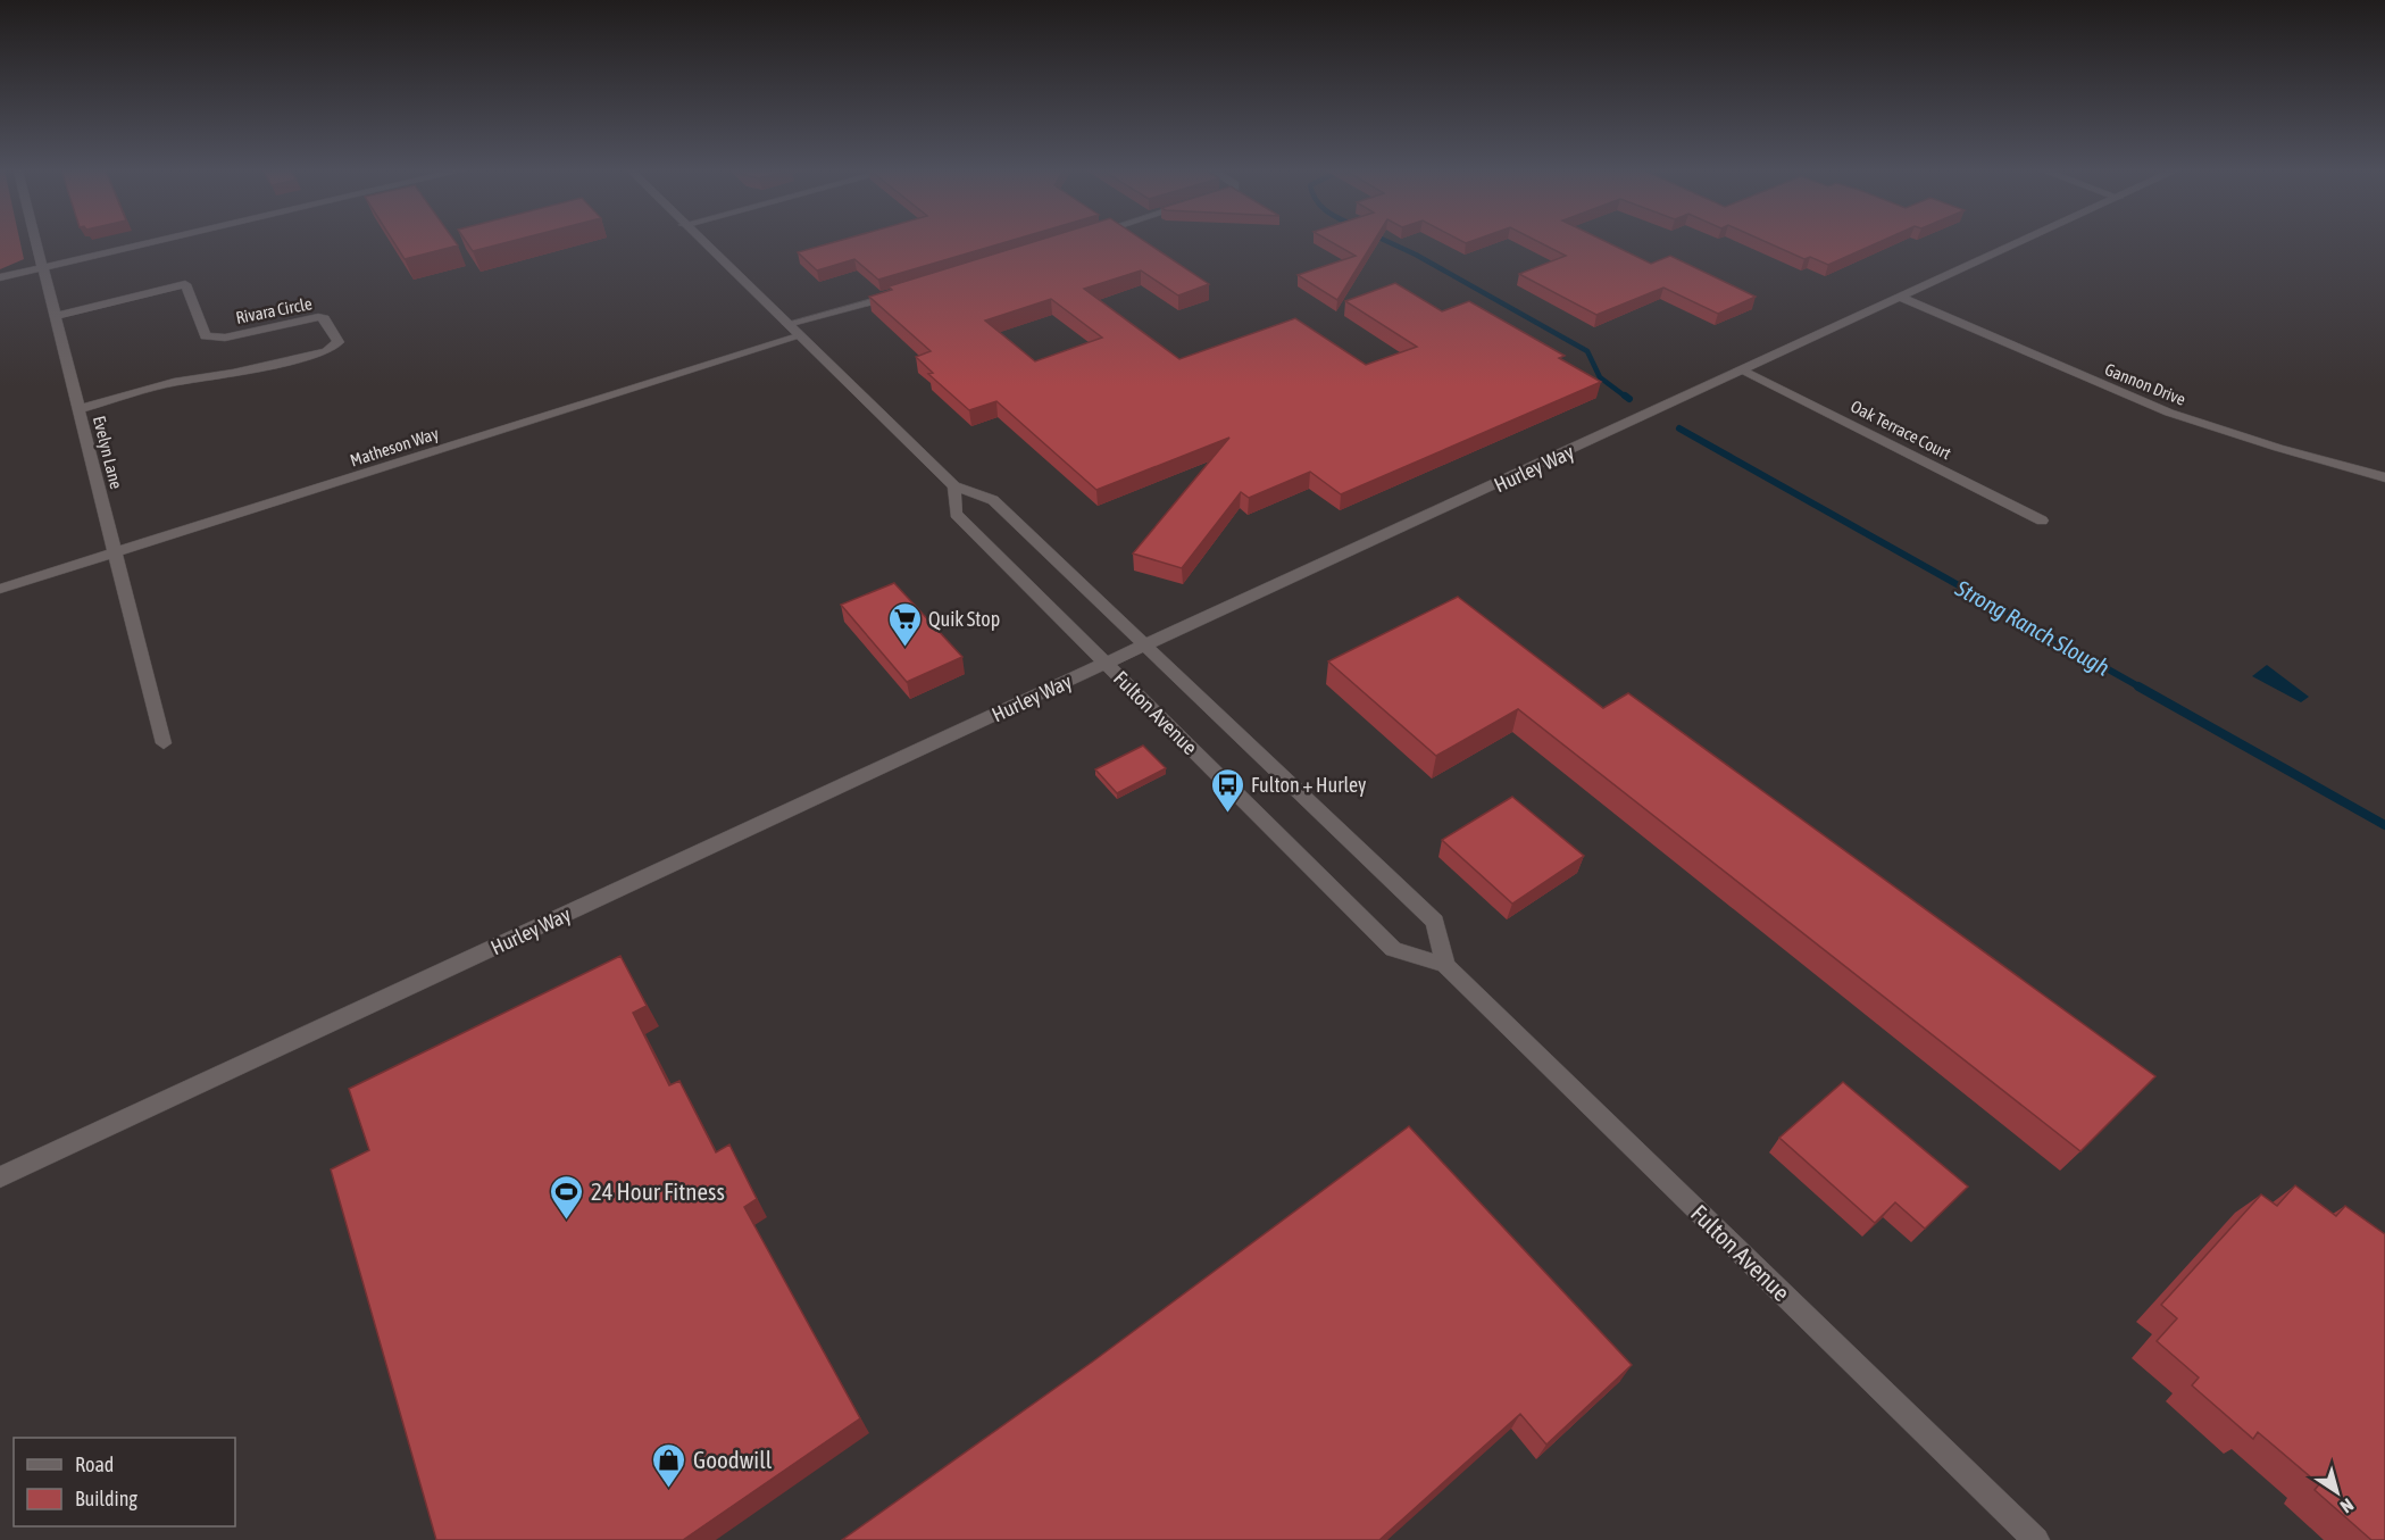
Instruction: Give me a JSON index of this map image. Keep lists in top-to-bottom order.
{
  "streets": {
    "street": [
      "Rivara Circle",
      "Gannon Drive",
      "Oak Terrace Court",
      "Matheson Way",
      "Evelyn Lane",
      "Hurley Way",
      "Fulton Avenue"
    ]
  },
  "crossings": [
    ["Rivara Circle", "Evelyn Lane"],
    ["Gannon Drive", "Hurley Way"],
    ["Oak Terrace Court", "Hurley Way"],
    ["Matheson Way", "Evelyn Lane"],
    ["Matheson Way", "Fulton Avenue"],
    ["Hurley Way", "Fulton Avenue"]
  ],
  "water": ["Strong Ranch Slough"],
  "places": {
    "supermarket": ["Quik Stop"],
    "bus stop": ["Fulton + Hurley"],
    "sports": ["24 Hour Fitness"],
    "shop": ["Goodwill"]
  },
  "legend": ["Road", "Building"],
  "north": "bottom right"
}
